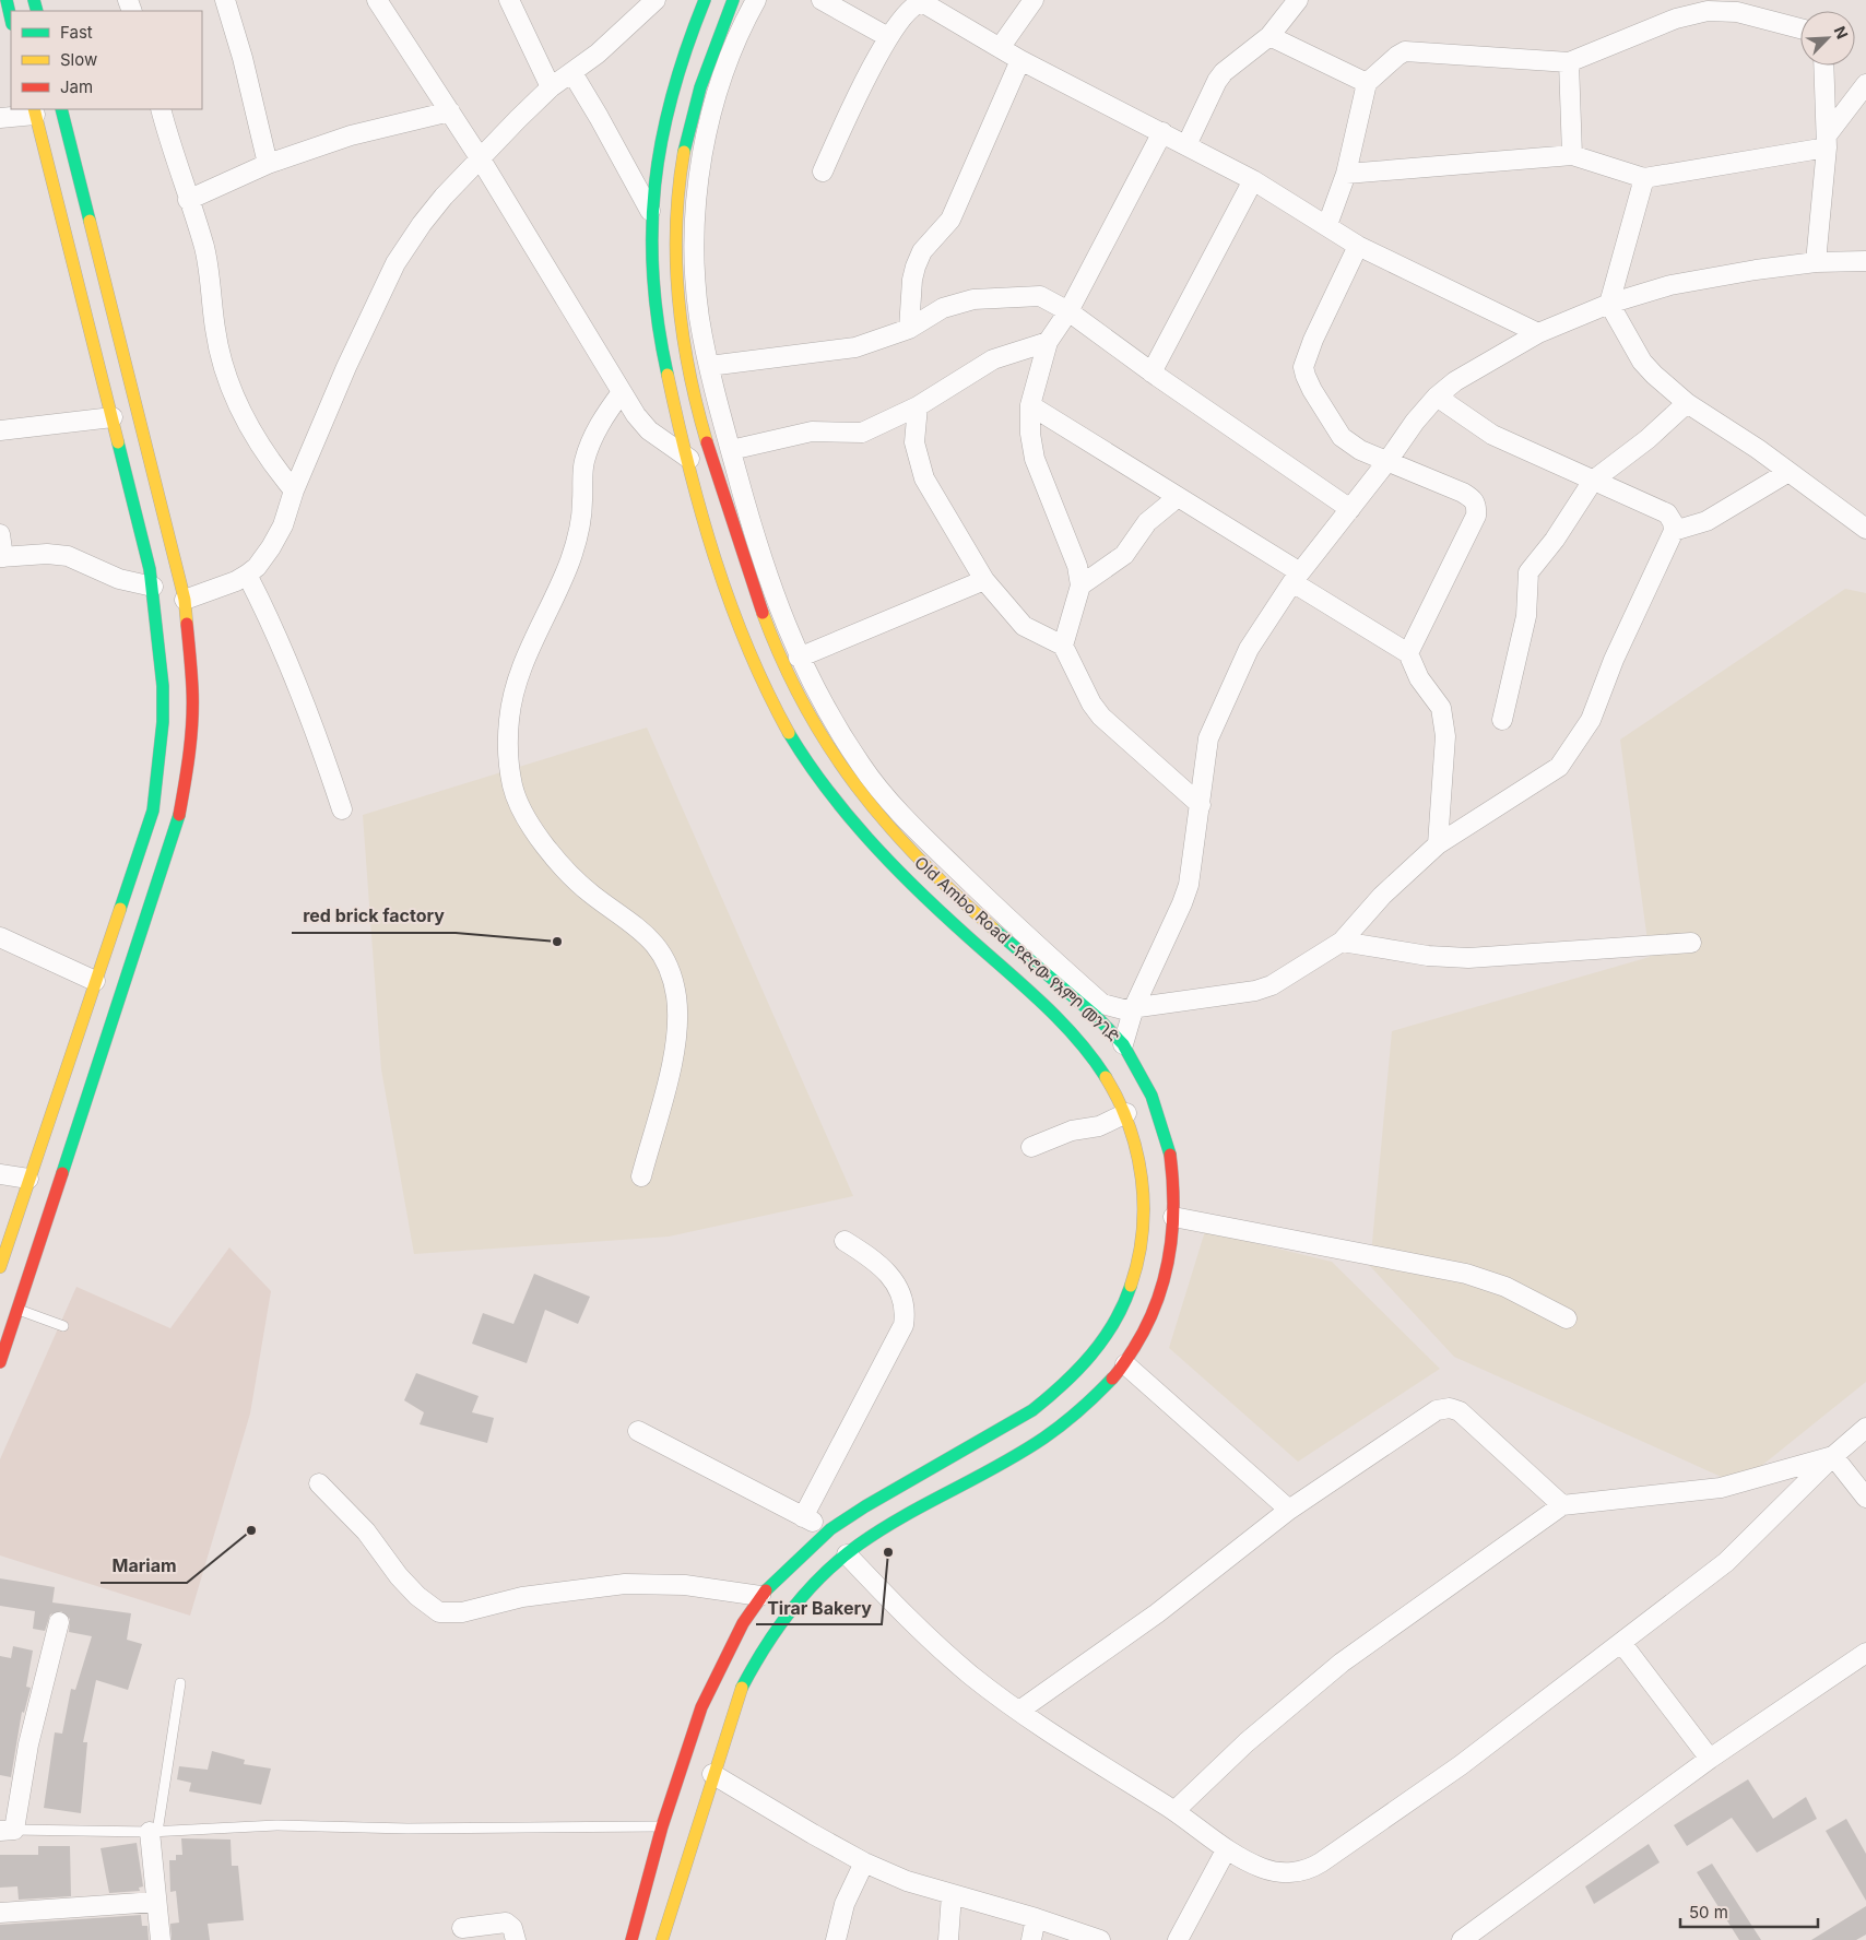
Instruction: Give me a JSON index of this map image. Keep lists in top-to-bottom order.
{
  "streets": {
    "main road": ["Old Ambo Road -የድሮው የአምቦ መንገድ"]
  },
  "places": ["red brick factory", "Mariam", "Tirar Bakery"],
  "legend": ["Fast", "Slow", "Jam"],
  "scale_bar": "50 m",
  "north": "top right"
}
